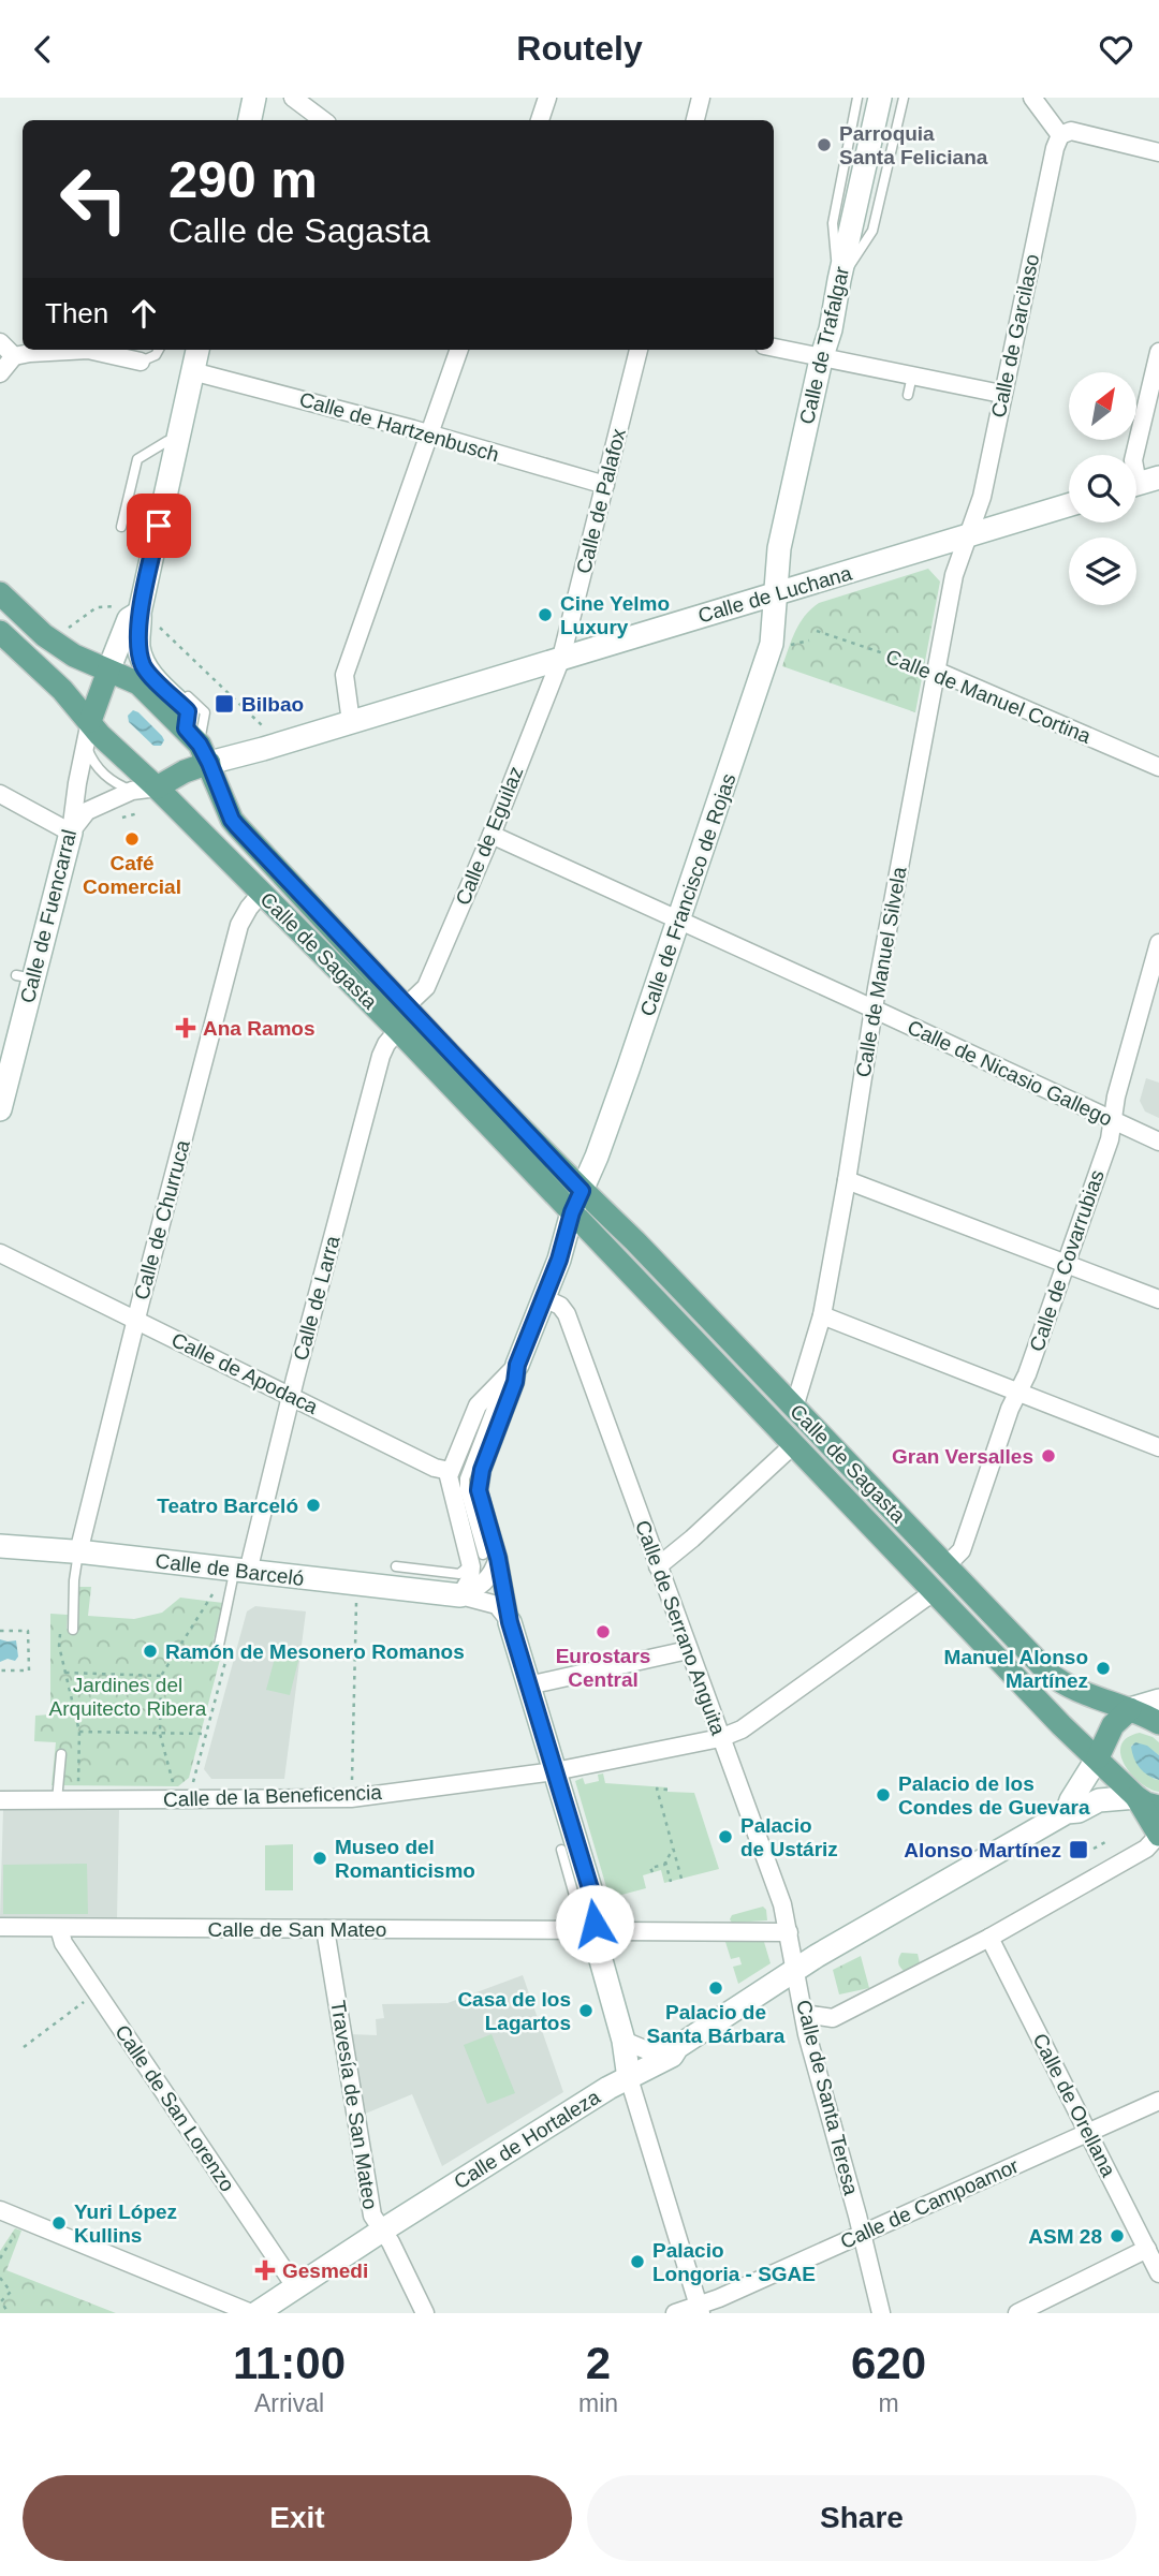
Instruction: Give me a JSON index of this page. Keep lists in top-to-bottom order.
{
  "streets": {
    "main road": ["Calle de Sagasta"],
    "street": [
      "Calle de Garcilaso",
      "Calle de Trafalgar",
      "Calle de Hartzenbusch",
      "Calle de Palafox",
      "Calle de Luchana",
      "Calle de Manuel Cortina",
      "Calle de Eguilaz",
      "Calle de Francisco de Rojas",
      "Calle de Fuencarral",
      "Calle de Manuel Silvela",
      "Calle de Nicasio Gallego",
      "Calle de Churruca",
      "Calle de Covarrubias",
      "Calle de Larra",
      "Calle de Apodaca",
      "Calle de Barceló",
      "Calle de Serrano Anguita",
      "Calle de la Beneficencia",
      "Calle de San Mateo",
      "Calle de Santa Teresa",
      "Travesía de San Mateo",
      "Calle de Orellana",
      "Calle de San Lorenzo",
      "Calle de Hortaleza",
      "Calle de Campoamor"
    ]
  },
  "crossings": [
    ["Calle de Garcilaso", "Calle de Luchana"],
    ["Calle de Garcilaso", "Calle de Manuel Silvela"],
    ["Calle de Trafalgar", "Calle de Luchana"],
    ["Calle de Trafalgar", "Calle de Francisco de Rojas"],
    ["Calle de Hartzenbusch", "Calle de Palafox"],
    ["Calle de Palafox", "Calle de Luchana"],
    ["Calle de Palafox", "Calle de Eguilaz"],
    ["Calle de Luchana", "Calle de Eguilaz"],
    ["Calle de Luchana", "Calle de Francisco de Rojas"],
    ["Calle de Luchana", "Calle de Sagasta"],
    ["Calle de Luchana", "Calle de Manuel Silvela"],
    ["Calle de Manuel Cortina", "Calle de Manuel Silvela"],
    ["Calle de Eguilaz", "Calle de Sagasta"],
    ["Calle de Eguilaz", "Calle de Nicasio Gallego"],
    ["Calle de Francisco de Rojas", "Calle de Sagasta"],
    ["Calle de Francisco de Rojas", "Calle de Nicasio Gallego"],
    ["Calle de Fuencarral", "Calle de Sagasta"],
    ["Calle de Sagasta", "Calle de Manuel Silvela"],
    ["Calle de Sagasta", "Calle de Churruca"],
    ["Calle de Sagasta", "Calle de Covarrubias"],
    ["Calle de Sagasta", "Calle de Larra"],
    ["Calle de Sagasta", "Calle de la Beneficencia"],
    ["Calle de Sagasta", "Calle de Hortaleza"],
    ["Calle de Manuel Silvela", "Calle de Nicasio Gallego"],
    ["Calle de Nicasio Gallego", "Calle de Covarrubias"],
    ["Calle de Churruca", "Calle de Apodaca"],
    ["Calle de Churruca", "Calle de Barceló"],
    ["Calle de Larra", "Calle de Apodaca"],
    ["Calle de Larra", "Calle de Barceló"],
    ["Calle de Serrano Anguita", "Calle de la Beneficencia"],
    ["Calle de Serrano Anguita", "Calle de San Mateo"],
    ["Calle de Serrano Anguita", "Calle de Santa Teresa"],
    ["Calle de Serrano Anguita", "Calle de Hortaleza"],
    ["Calle de San Mateo", "Travesía de San Mateo"],
    ["Calle de San Mateo", "Calle de San Lorenzo"],
    ["Calle de Santa Teresa", "Calle de Hortaleza"],
    ["Calle de Santa Teresa", "Calle de Campoamor"],
    ["Travesía de San Mateo", "Calle de Hortaleza"],
    ["Calle de Orellana", "Calle de Campoamor"],
    ["Calle de San Lorenzo", "Calle de Hortaleza"]
  ],
  "parks": ["Jardines del Arquitecto Ribera"],
  "places": {
    "other": [
      "Parroquia Santa Feliciana",
      "Cine Yelmo Luxury",
      "Café Comercial",
      "Gran Versalles",
      "Teatro Barceló",
      "Eurostars Central",
      "Ramón de Mesonero Romanos",
      "Manuel Alonso Martínez",
      "Palacio de los Condes de Guevara",
      "Palacio de Ustáriz",
      "Museo del Romanticismo",
      "Palacio de Santa Bárbara",
      "Casa de los Lagartos",
      "Yuri López Kullins",
      "ASM 28",
      "Palacio Longoria - SGAE"
    ],
    "transit": ["Bilbao", "Alonso Martínez"],
    "health": ["Ana Ramos", "Gesmedi"]
  },
  "north": "top right",
  "page": {
    "header": "Routely",
    "turn": ["290 m", "Calle de Sagasta"],
    "then": "Then",
    "eta": [
      "11:00",
      "Arrival",
      "2",
      "min",
      "620",
      "m"
    ],
    "buttons": ["Exit", "Share"]
  }
}
